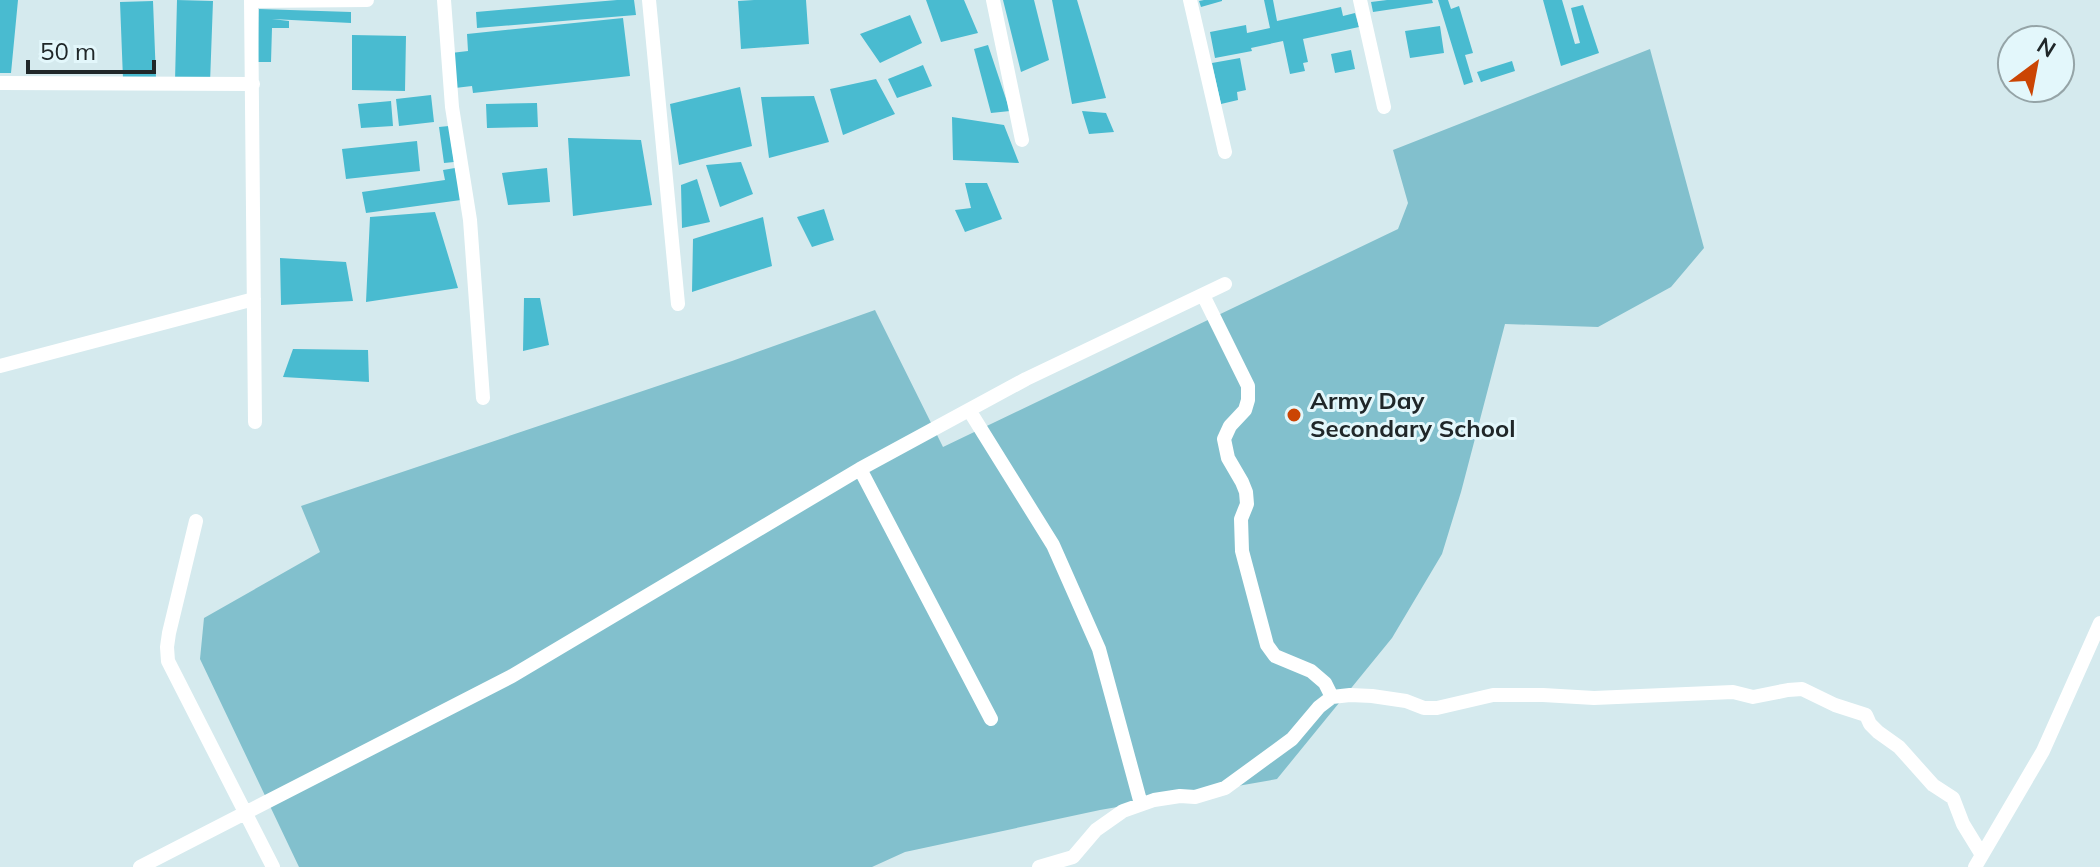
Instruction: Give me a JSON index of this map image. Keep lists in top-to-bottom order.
{
  "places": ["Army Day Secondary School"],
  "scale_bar": "50 m",
  "north": "top right"
}
